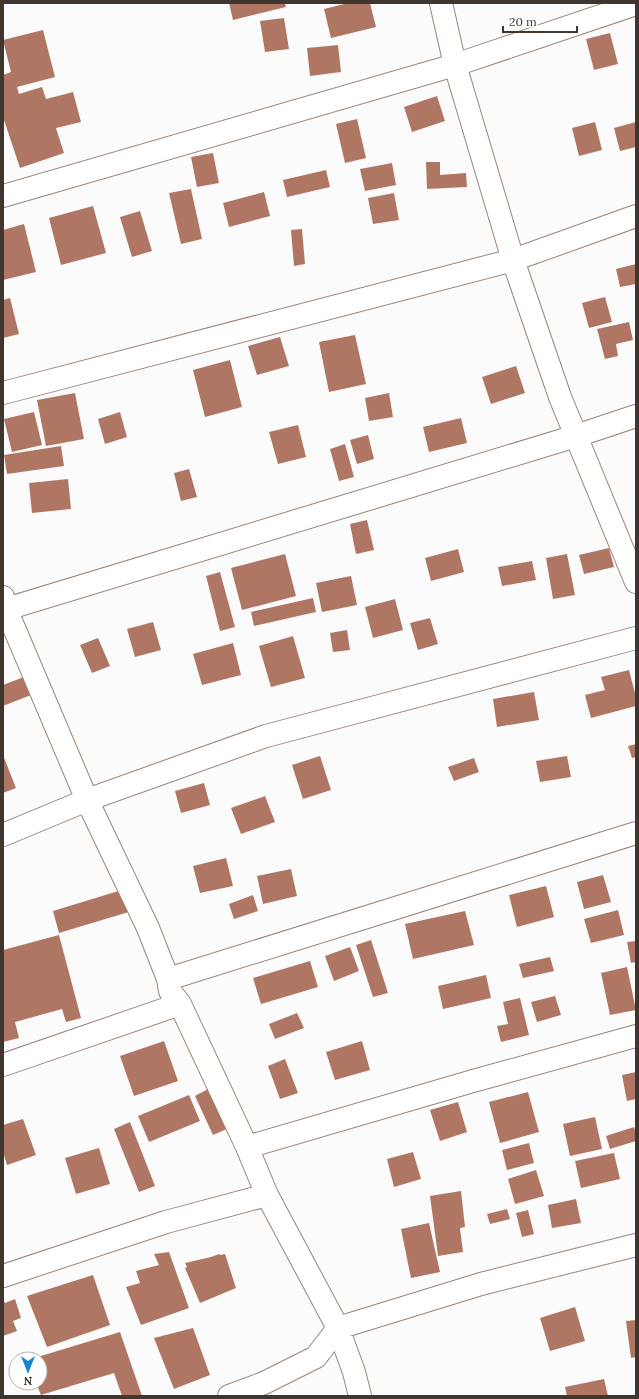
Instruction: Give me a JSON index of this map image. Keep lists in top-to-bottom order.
{
  "scale_bar": "20 m",
  "north": "bottom"
}
